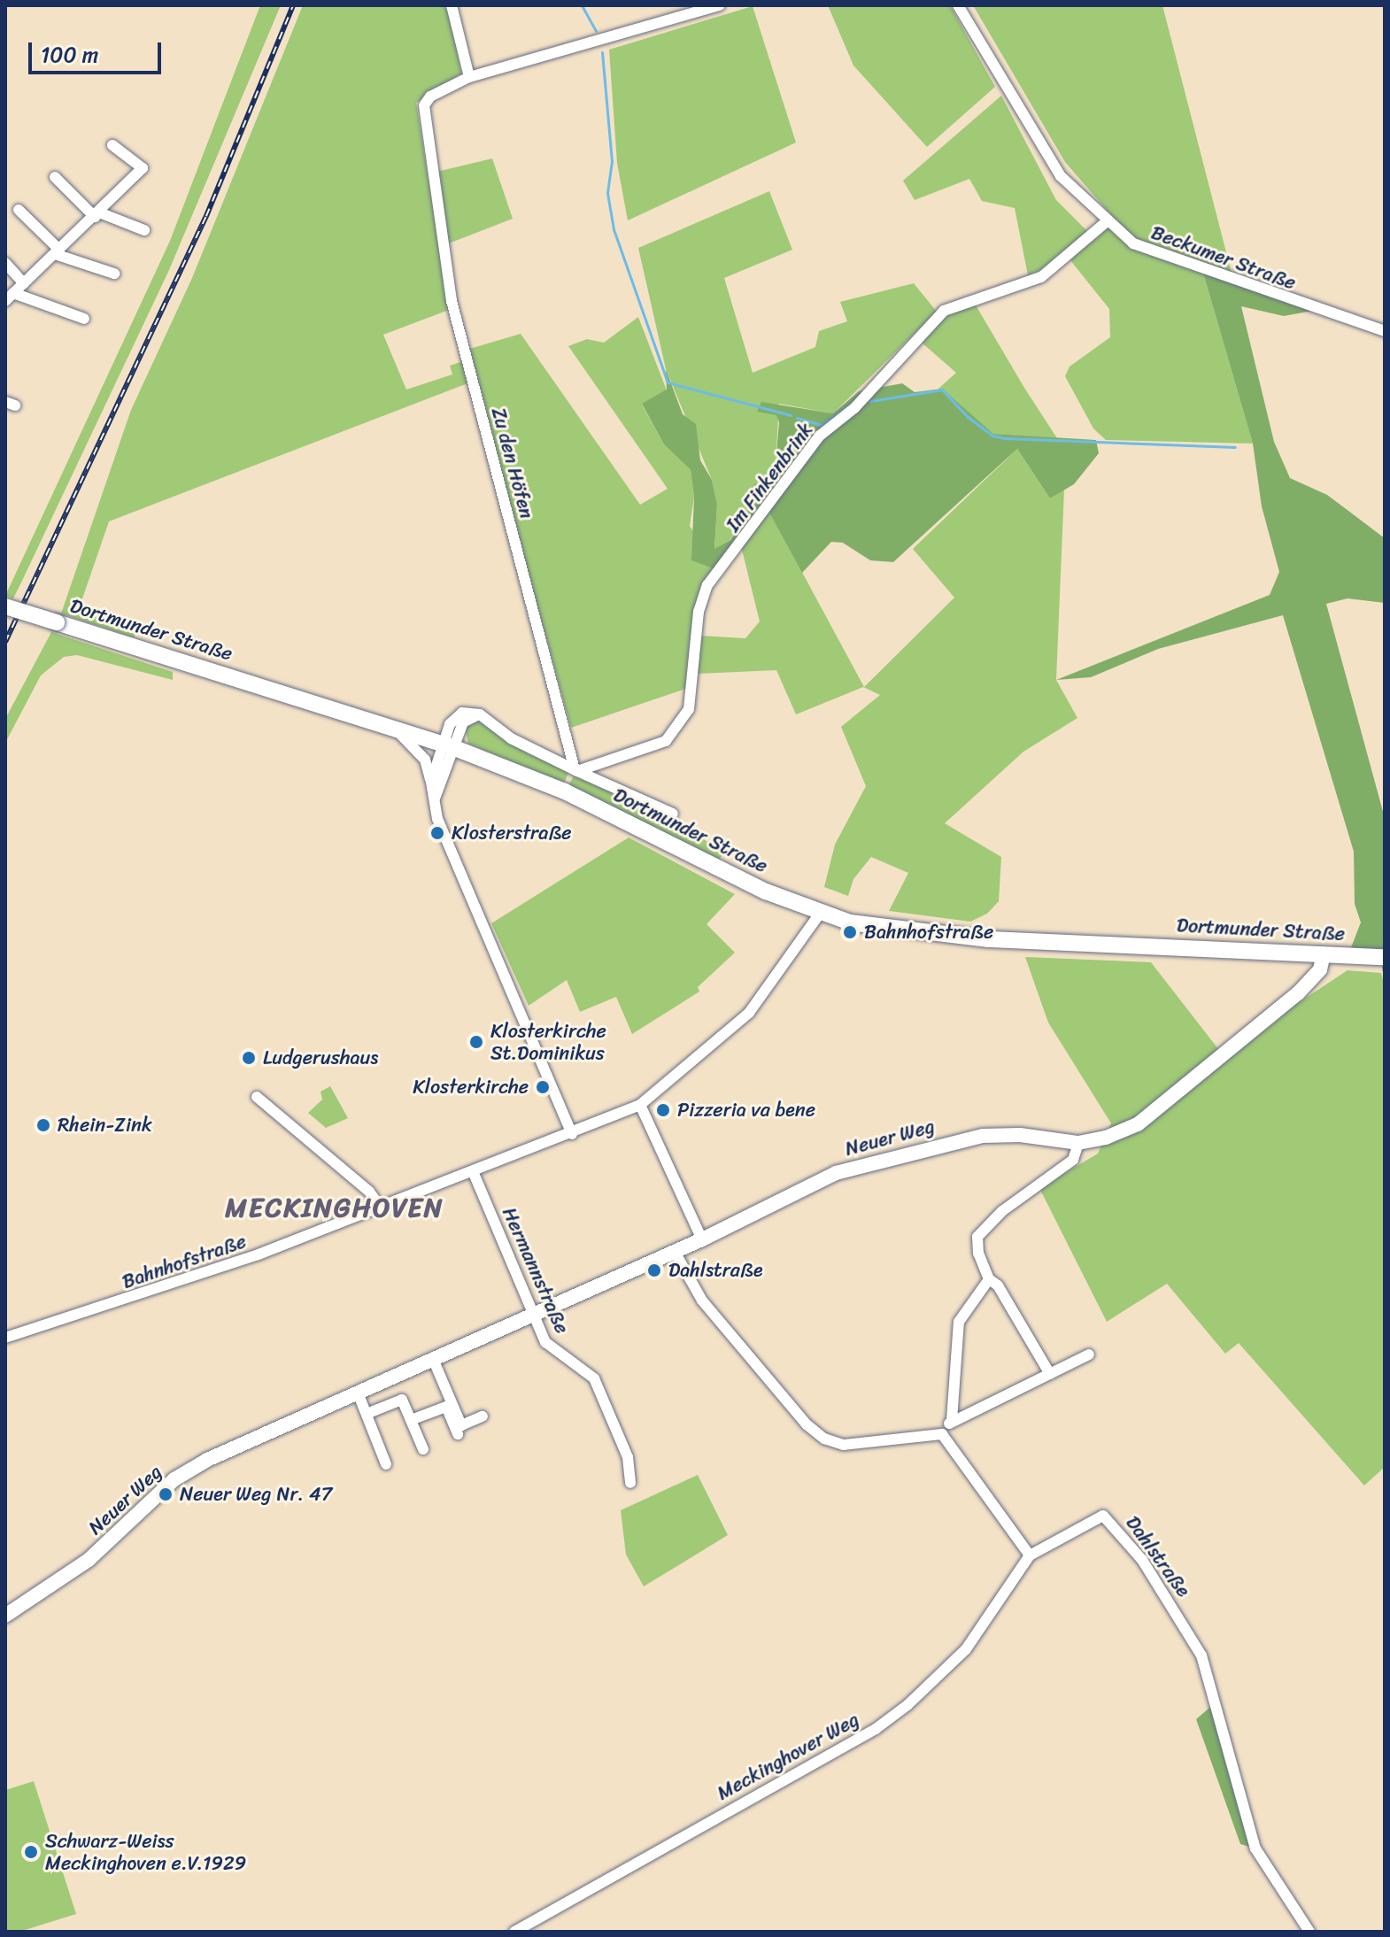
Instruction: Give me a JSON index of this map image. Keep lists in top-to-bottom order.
{
  "streets": {
    "main road": ["Dortmunder Straße"],
    "street": [
      "Beckumer Straße",
      "Zu den Höfen",
      "Im Finkenbrink",
      "Neuer Weg",
      "Bahnhofstraße",
      "Hermannstraße",
      "Dahlstraße",
      "Meckinghover Weg"
    ]
  },
  "crossings": [
    ["Beckumer Straße", "Im Finkenbrink"],
    ["Zu den Höfen", "Im Finkenbrink"],
    ["Dortmunder Straße", "Neuer Weg"],
    ["Dortmunder Straße", "Bahnhofstraße"],
    ["Neuer Weg", "Hermannstraße"],
    ["Bahnhofstraße", "Hermannstraße"],
    ["Dahlstraße", "Meckinghover Weg"]
  ],
  "districts": ["MECKINGHOVEN"],
  "places": [
    "Klosterstraße",
    "Bahnhofstraße",
    "Klosterkirche St.Dominikus",
    "Ludgerushaus",
    "Klosterkirche",
    "Pizzeria va bene",
    "Rhein-Zink",
    "Dahlstraße",
    "Neuer Weg Nr. 47",
    "Schwarz-Weiss Meckinghoven e.V.1929"
  ],
  "scale_bar": "100 m"
}
